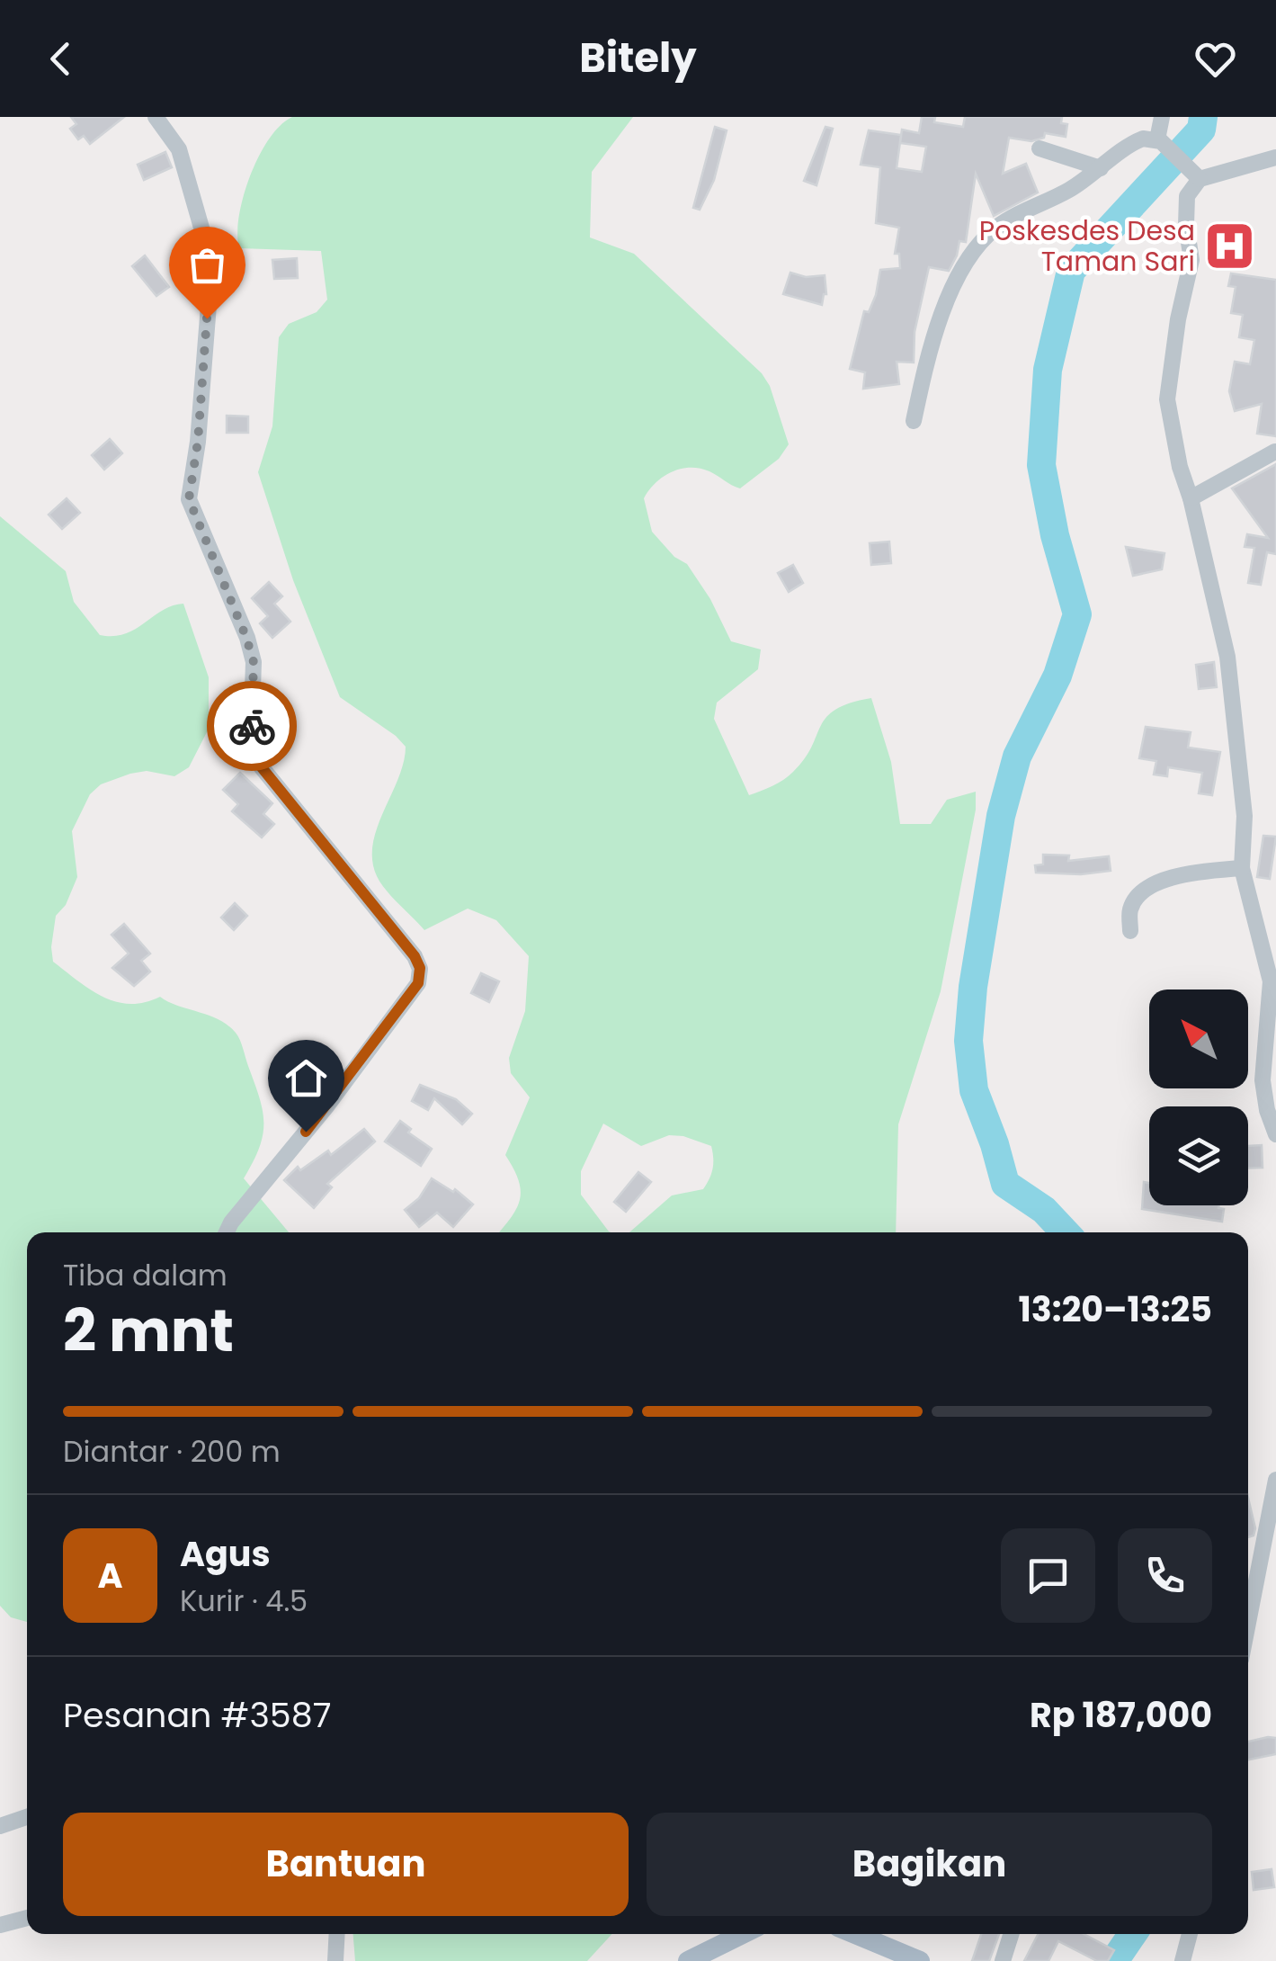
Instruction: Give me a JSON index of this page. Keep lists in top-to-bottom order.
{
  "places": {
    "hospital": ["Poskesdes Desa Taman Sari"]
  },
  "north": "top left",
  "page": {
    "header": "Bitely",
    "heading": ["2 mnt", "Tiba dalam", "13:20–13:25"],
    "panel": [
      "Agus",
      "Kurir · 4.5",
      "Pesanan #3587",
      "Rp 187,000"
    ],
    "bar": "Diantar · 200 m",
    "round": "A",
    "buttons": ["Bantuan", "Bagikan"]
  }
}
